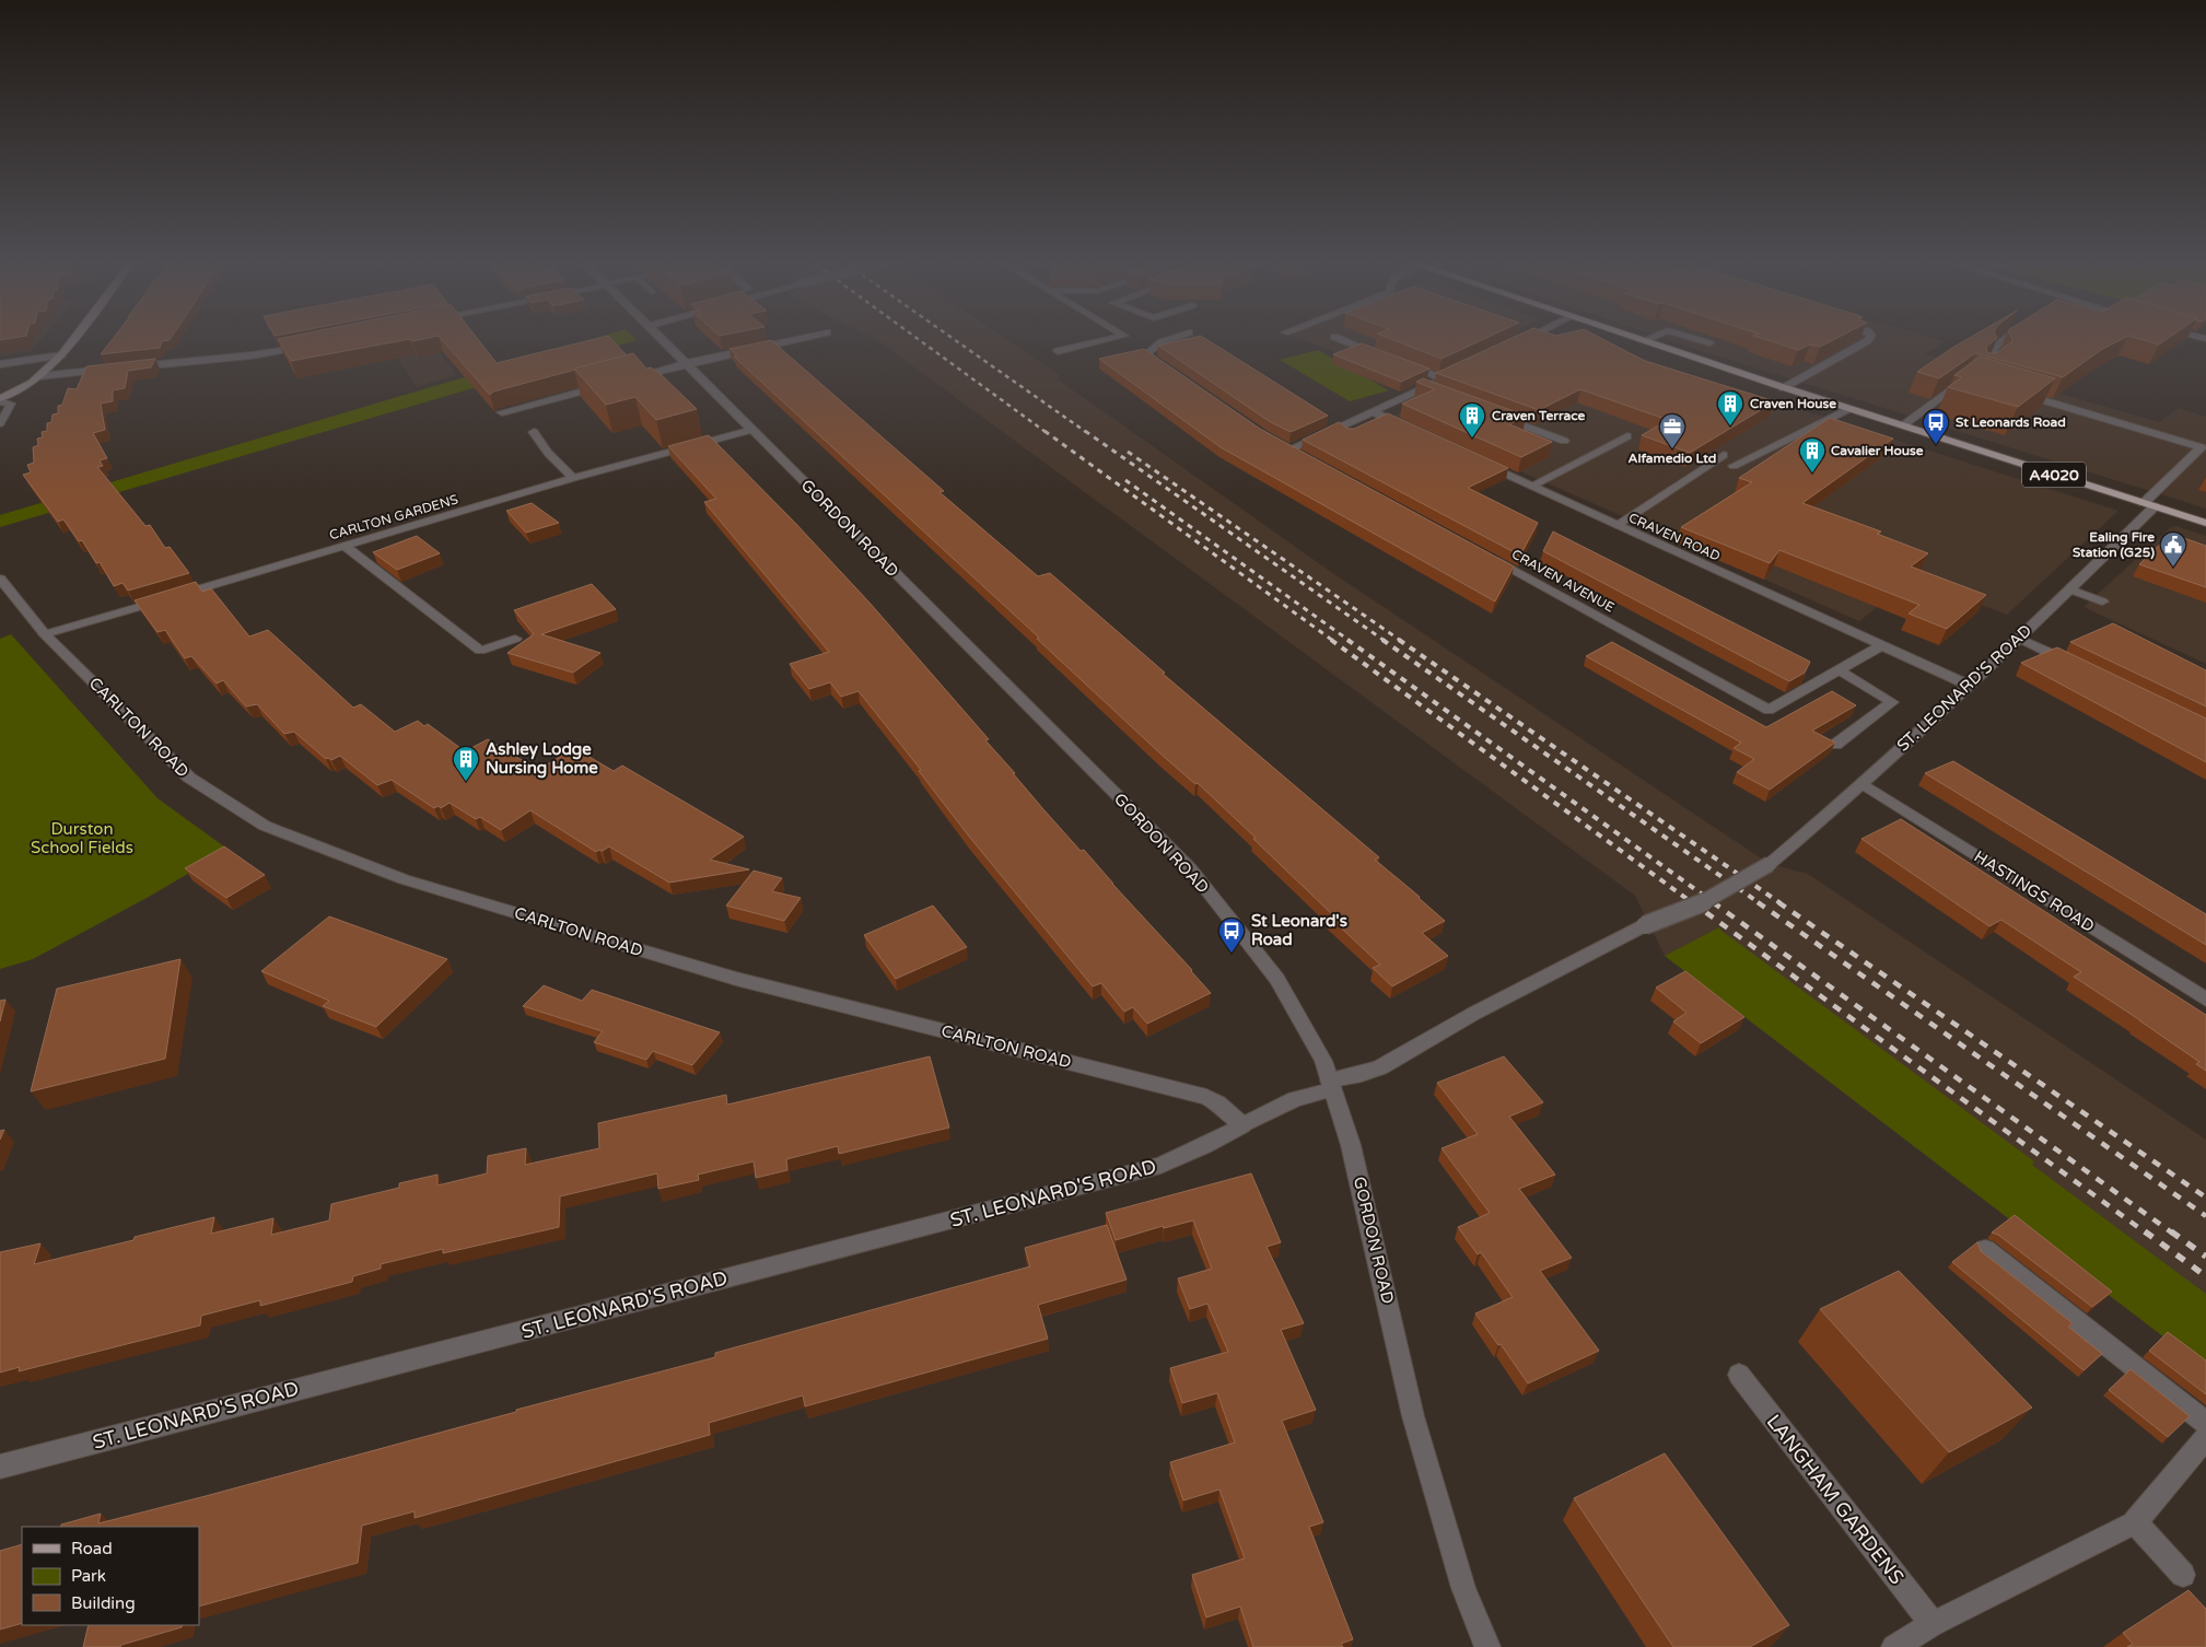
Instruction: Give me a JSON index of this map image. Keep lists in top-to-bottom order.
{
  "streets": {
    "main road": ["A4020"],
    "street": [
      "CARLTON GARDENS",
      "GORDON ROAD",
      "CRAVEN ROAD",
      "CRAVEN AVENUE",
      "ST. LEONARD'S ROAD",
      "CARLTON ROAD",
      "HASTINGS ROAD",
      "LANGHAM GARDENS"
    ]
  },
  "crossings": [
    ["A4020", "ST. LEONARD'S ROAD"],
    ["CARLTON GARDENS", "GORDON ROAD"],
    ["CARLTON GARDENS", "CARLTON ROAD"],
    ["GORDON ROAD", "ST. LEONARD'S ROAD"],
    ["CRAVEN ROAD", "CRAVEN AVENUE"],
    ["CRAVEN ROAD", "ST. LEONARD'S ROAD"],
    ["ST. LEONARD'S ROAD", "CARLTON ROAD"],
    ["ST. LEONARD'S ROAD", "HASTINGS ROAD"]
  ],
  "parks": ["Durston School Fields"],
  "places": {
    "building": [
      "Craven House",
      "Craven Terrace",
      "Cavalier House",
      "Ashley Lodge Nursing Home"
    ],
    "bus stop": ["St Leonards Road", "St Leonard's Road"],
    "office": ["Alfamedio Ltd"],
    "public building": ["Ealing Fire Station (G25)"]
  },
  "legend": ["Road", "Park", "Building"]
}
